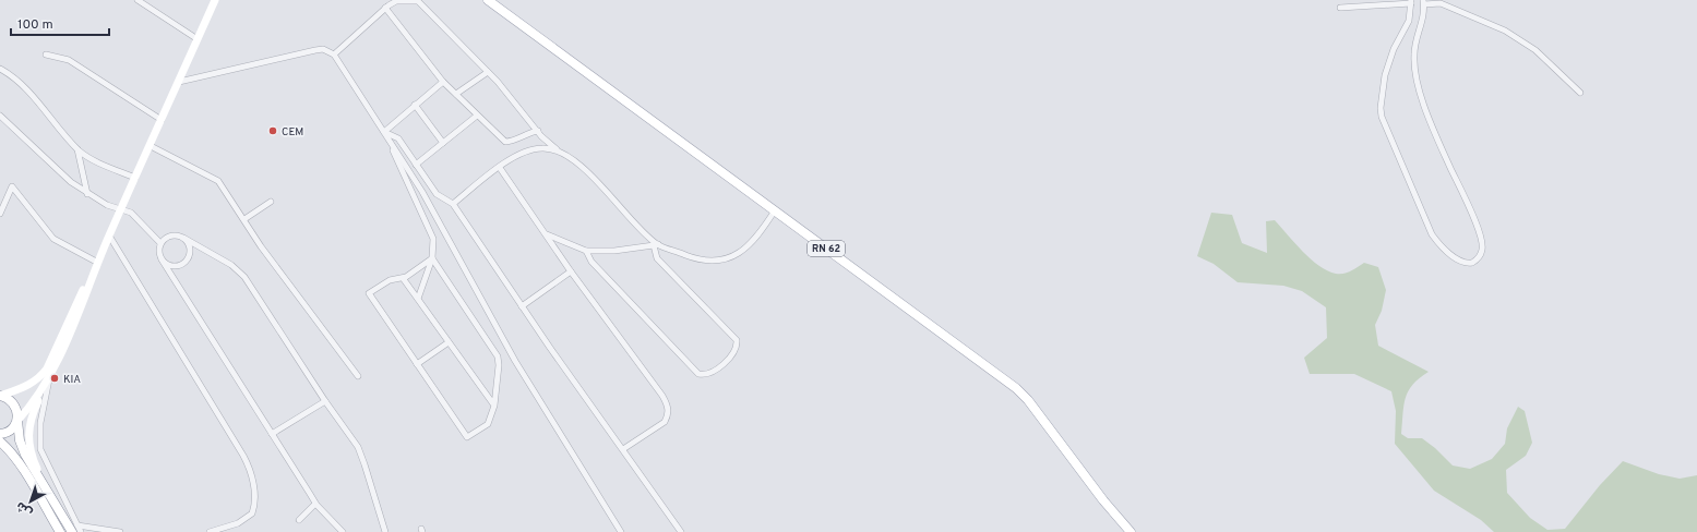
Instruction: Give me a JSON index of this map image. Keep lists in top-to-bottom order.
{
  "streets": {
    "main road": ["RN 62"]
  },
  "places": ["CEM", "KIA"],
  "scale_bar": "100 m",
  "north": "bottom left"
}
